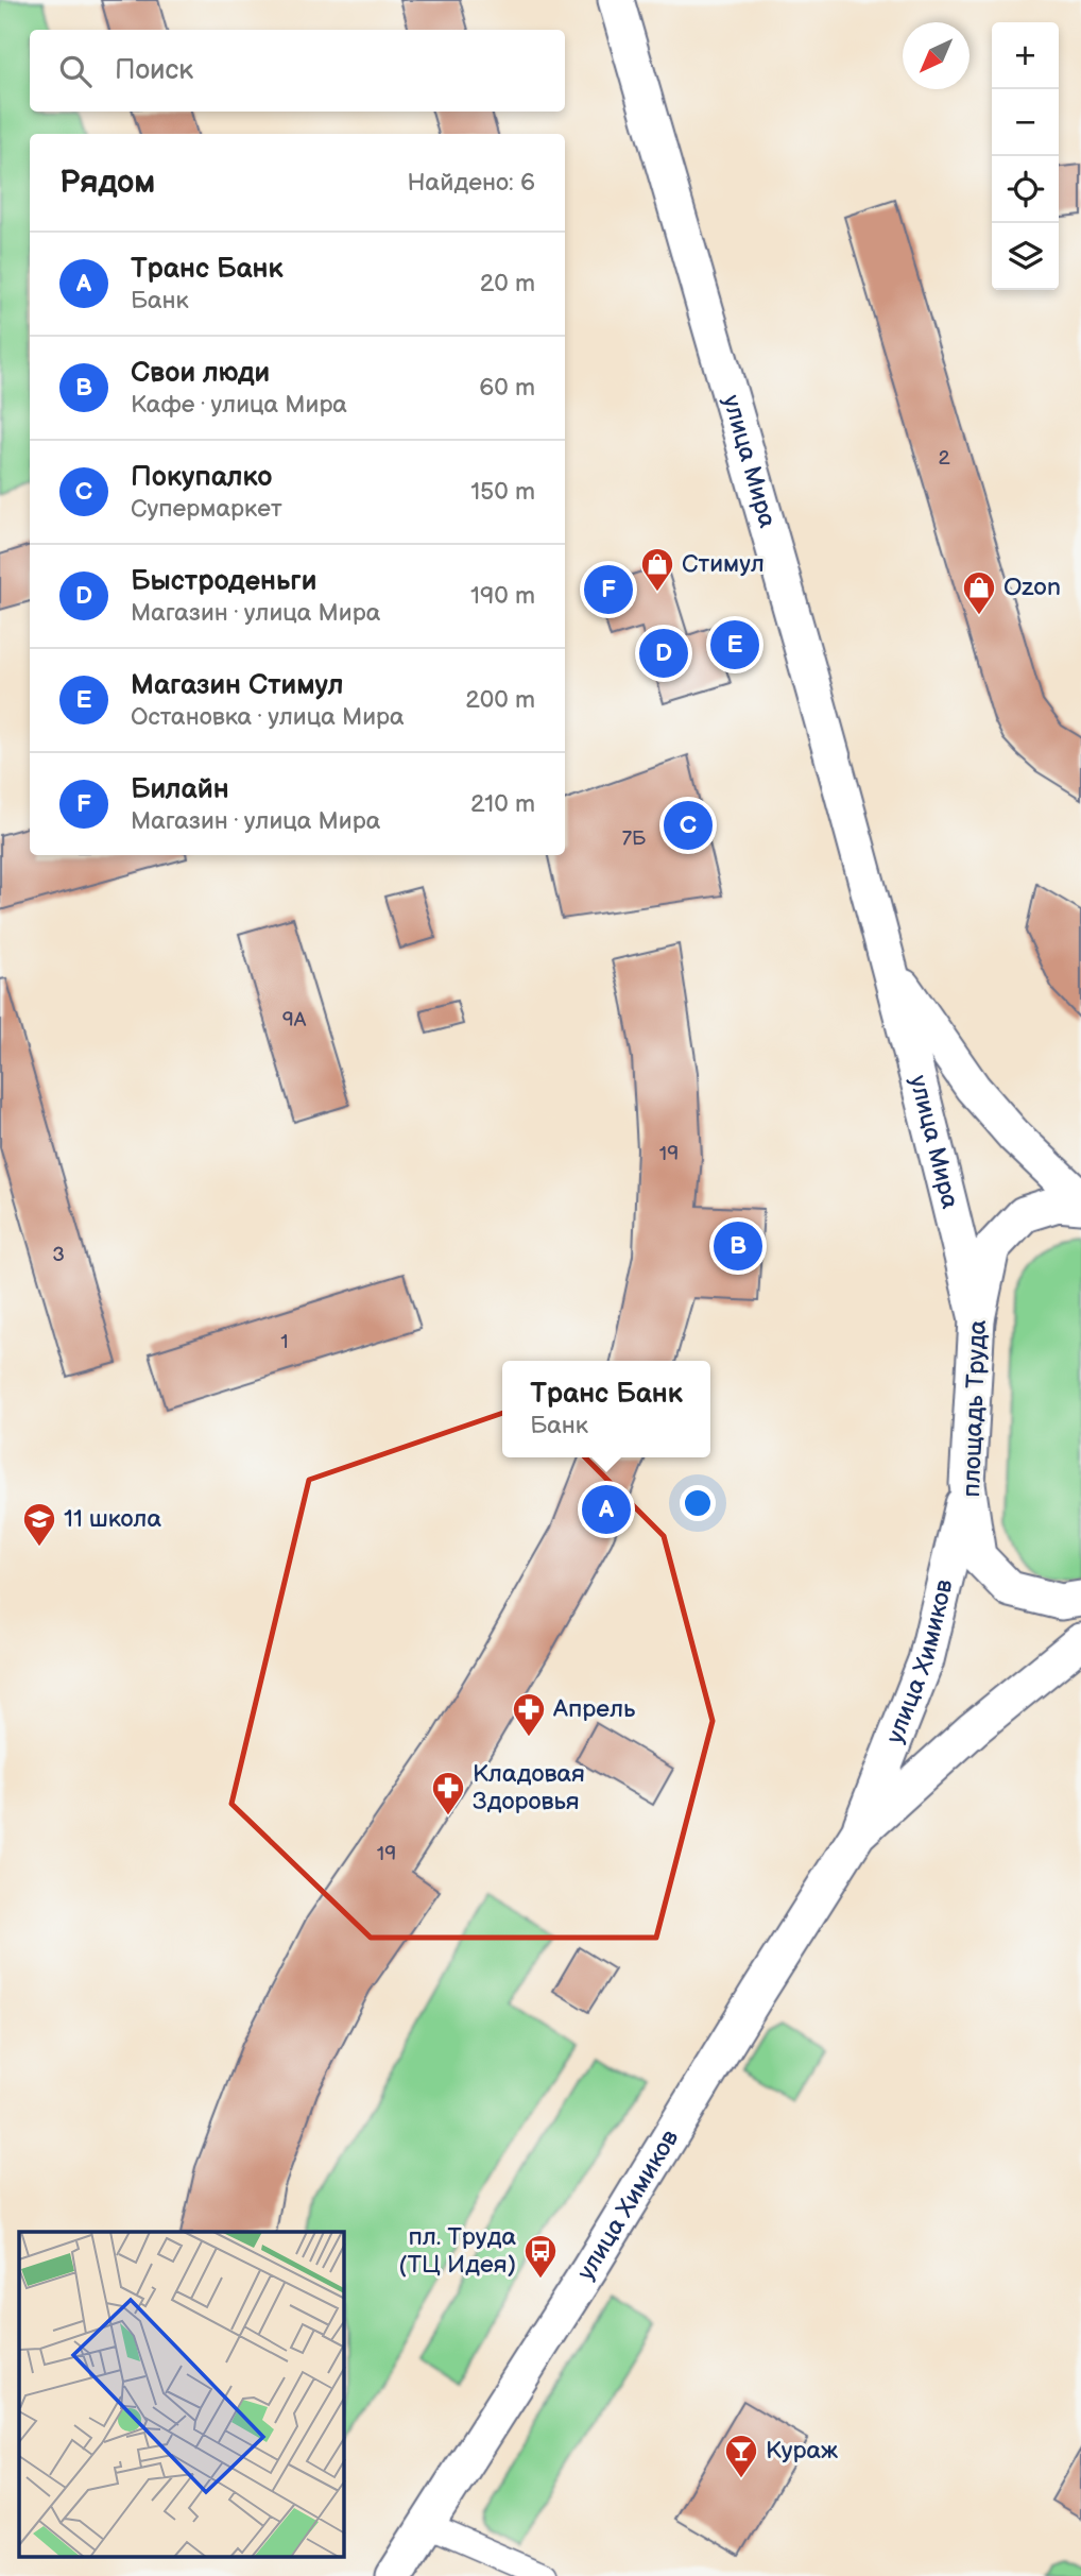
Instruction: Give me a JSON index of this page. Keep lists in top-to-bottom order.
{
  "streets": {
    "street": ["улица Мира", "площадь Труда", "улица Химиков"]
  },
  "crossings": [
    ["улица Мира", "площадь Труда"],
    ["площадь Труда", "улица Химиков"]
  ],
  "places": {
    "shop": ["Стимул", "Ozon"],
    "school or university": ["11 школа"],
    "pharmacy": ["Апрель", "Кладовая Здоровья"],
    "bus stop": ["пл. Труда (ТЦ Идея)"],
    "bar": ["Кураж"]
  },
  "house_numbers": [
    "2",
    "7Б",
    "9А",
    "19",
    "3",
    "1",
    "19"
  ],
  "north": "bottom left",
  "page": {
    "map_buttons": ["+", "−"],
    "search": "Поиск",
    "heading": ["Рядом", "Найдено: 6"],
    "list": [
      {
        "mark": "A",
        "name": "Транс Банк",
        "note": "Банк",
        "value": "20 m"
      },
      {
        "mark": "B",
        "name": "Свои люди",
        "note": "Кафе · улица Мира",
        "value": "60 m"
      },
      {
        "mark": "C",
        "name": "Покупалко",
        "note": "Супермаркет",
        "value": "150 m"
      },
      {
        "mark": "D",
        "name": "Быстроденьги",
        "note": "Магазин · улица Мира",
        "value": "190 m"
      },
      {
        "mark": "E",
        "name": "Магазин Стимул",
        "note": "Остановка · улица Мира",
        "value": "200 m"
      },
      {
        "mark": "F",
        "name": "Билайн",
        "note": "Магазин · улица Мира",
        "value": "210 m"
      }
    ],
    "pins": [
      "F",
      "E",
      "D",
      "C",
      "B",
      "A"
    ],
    "popup": ["Транс Банк", "Банк"]
  }
}
